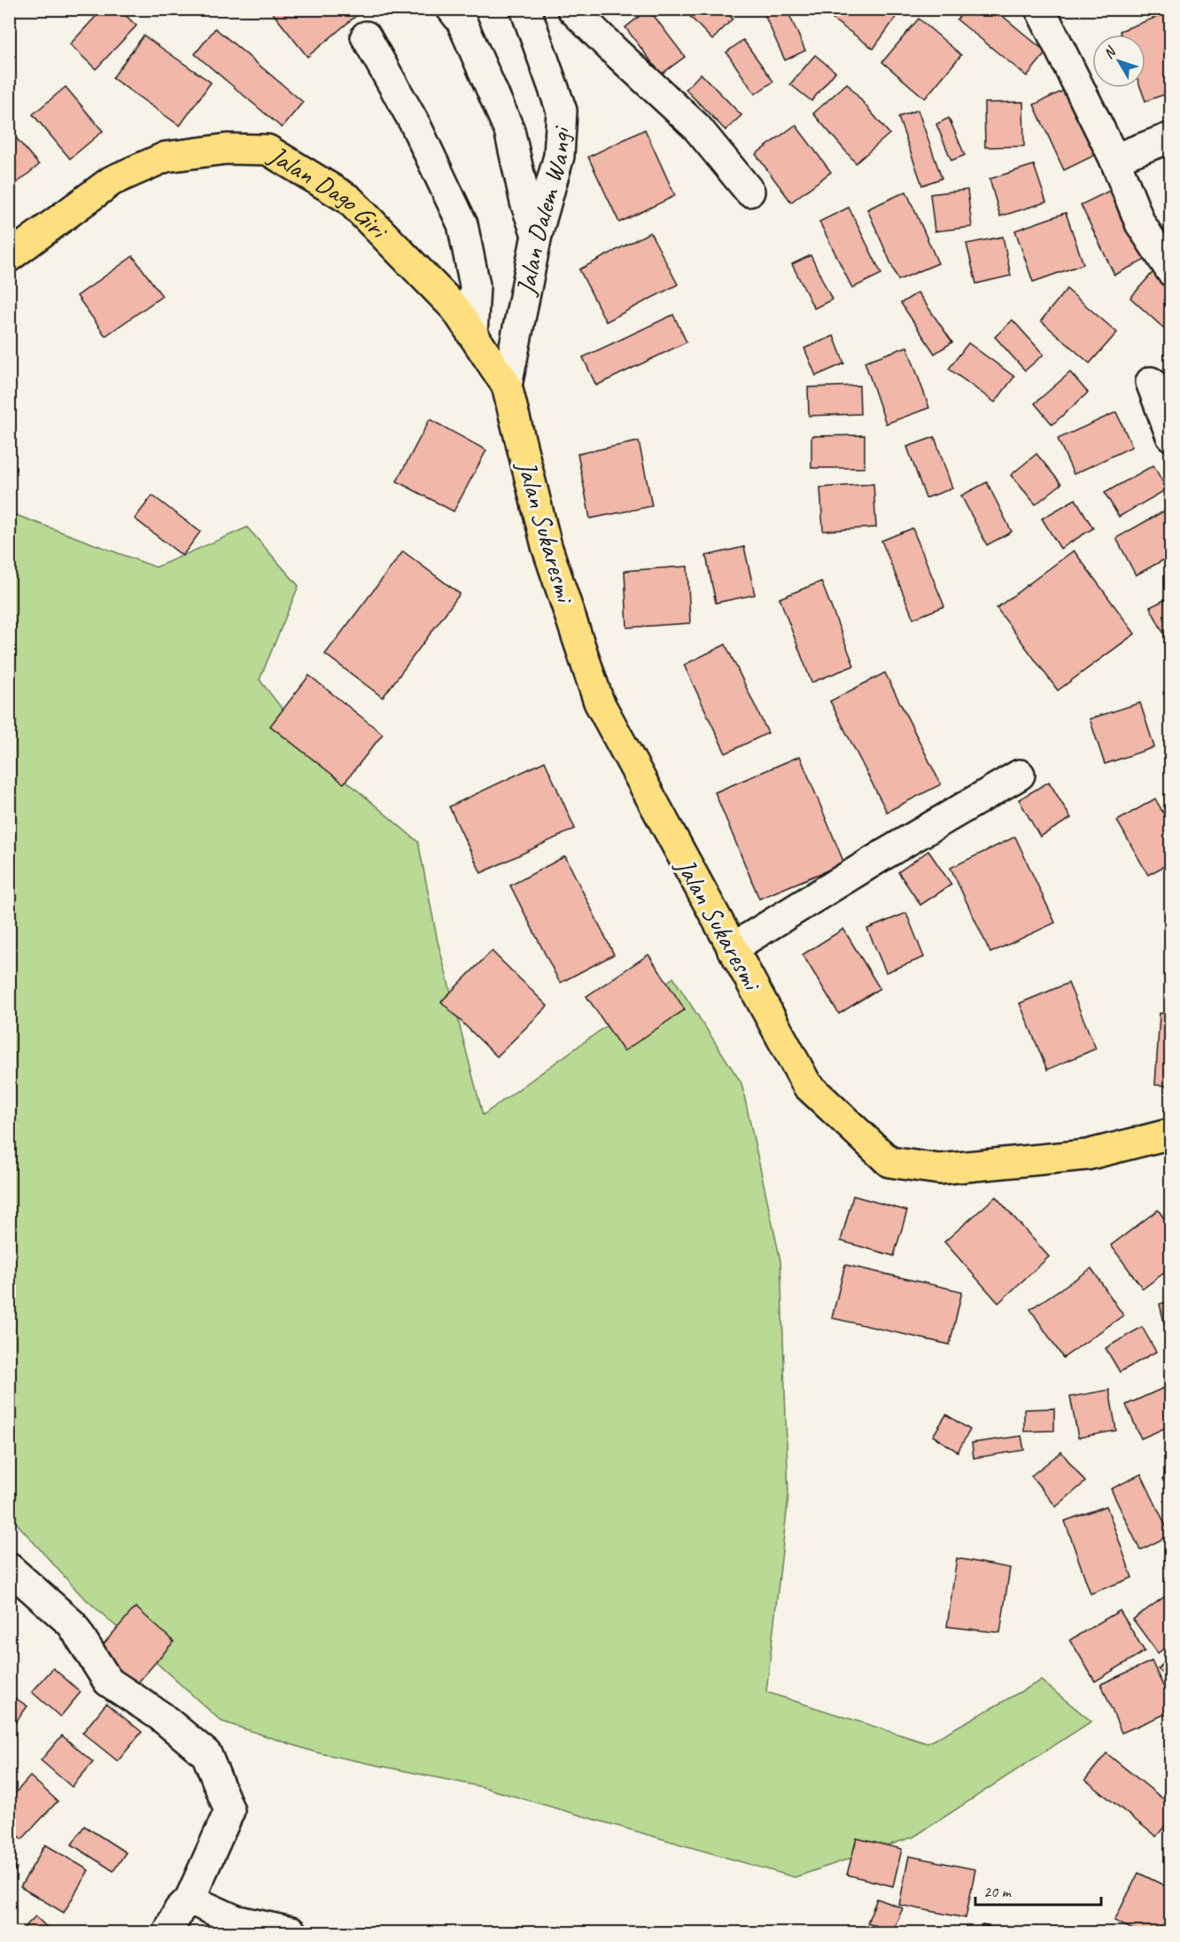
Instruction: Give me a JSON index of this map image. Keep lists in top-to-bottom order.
{
  "streets": {
    "main road": ["Jalan Dago Giri", "Jalan Sukaresmi"],
    "street": ["Jalan Dalem Wangi"]
  },
  "crossings": [
    ["Jalan Dago Giri", "Jalan Dalem Wangi"],
    ["Jalan Dago Giri", "Jalan Sukaresmi"],
    ["Jalan Dalem Wangi", "Jalan Sukaresmi"]
  ],
  "scale_bar": "20 m",
  "north": "top left"
}
